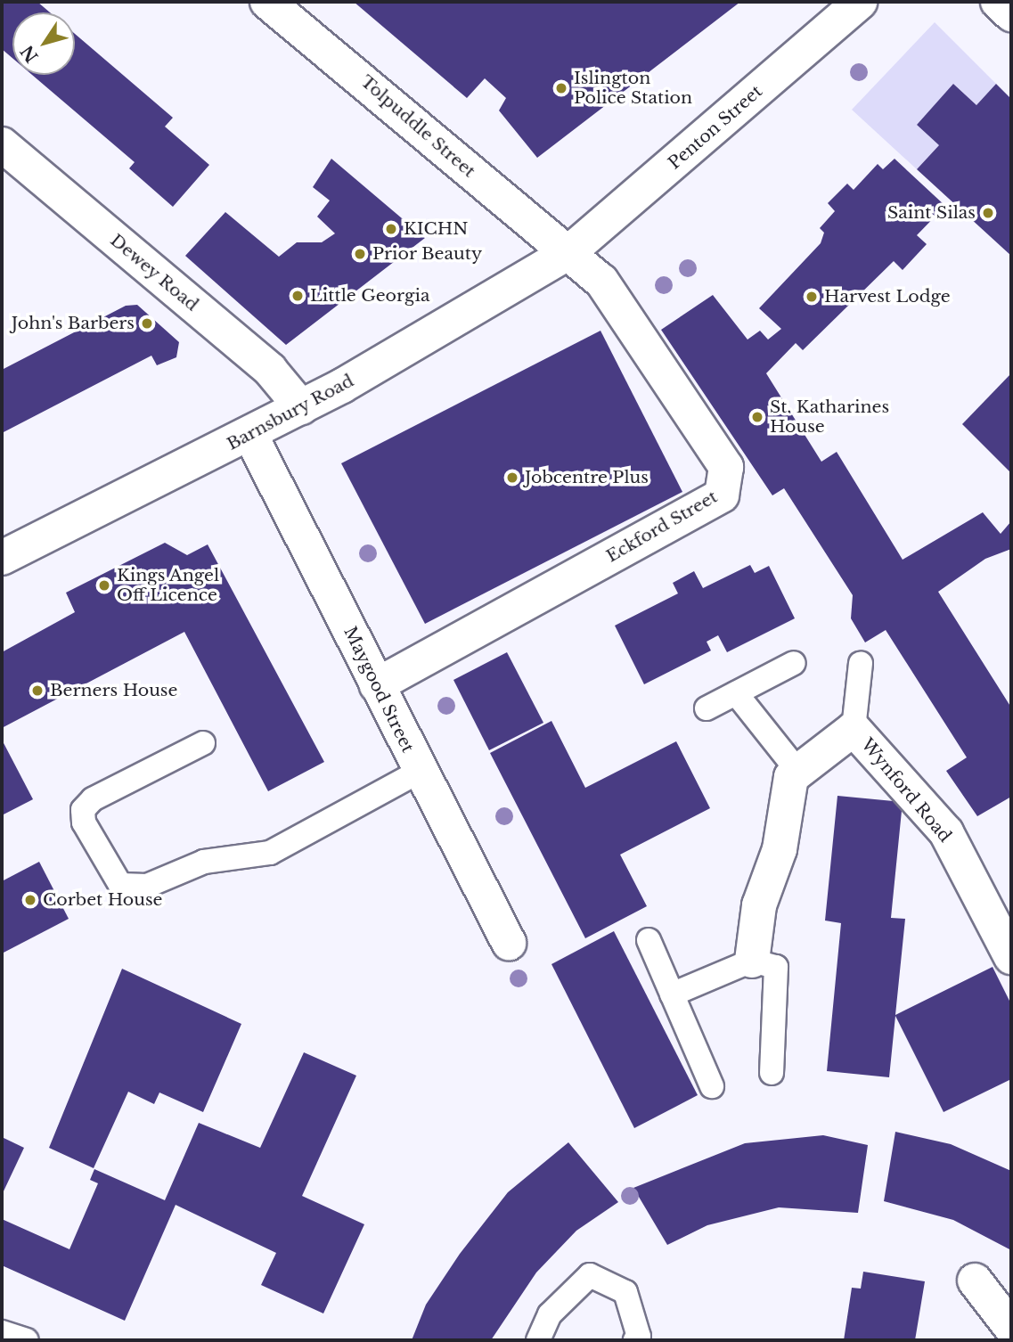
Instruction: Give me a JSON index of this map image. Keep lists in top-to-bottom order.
{
  "streets": {
    "street": [
      "Tolpuddle Street",
      "Penton Street",
      "Dewey Road",
      "Barnsbury Road",
      "Eckford Street",
      "Maygood Street",
      "Wynford Road"
    ]
  },
  "crossings": [
    ["Tolpuddle Street", "Penton Street"],
    ["Tolpuddle Street", "Barnsbury Road"],
    ["Tolpuddle Street", "Eckford Street"],
    ["Penton Street", "Barnsbury Road"],
    ["Penton Street", "Eckford Street"],
    ["Dewey Road", "Barnsbury Road"],
    ["Barnsbury Road", "Eckford Street"],
    ["Barnsbury Road", "Maygood Street"],
    ["Eckford Street", "Maygood Street"]
  ],
  "places": [
    "Islington Police Station",
    "Saint Silas",
    "KICHN",
    "Prior Beauty",
    "Little Georgia",
    "Harvest Lodge",
    "John's Barbers",
    "St. Katharines House",
    "Jobcentre Plus",
    "Kings Angel Off Licence",
    "Berners House",
    "Corbet House"
  ],
  "north": "bottom left"
}
